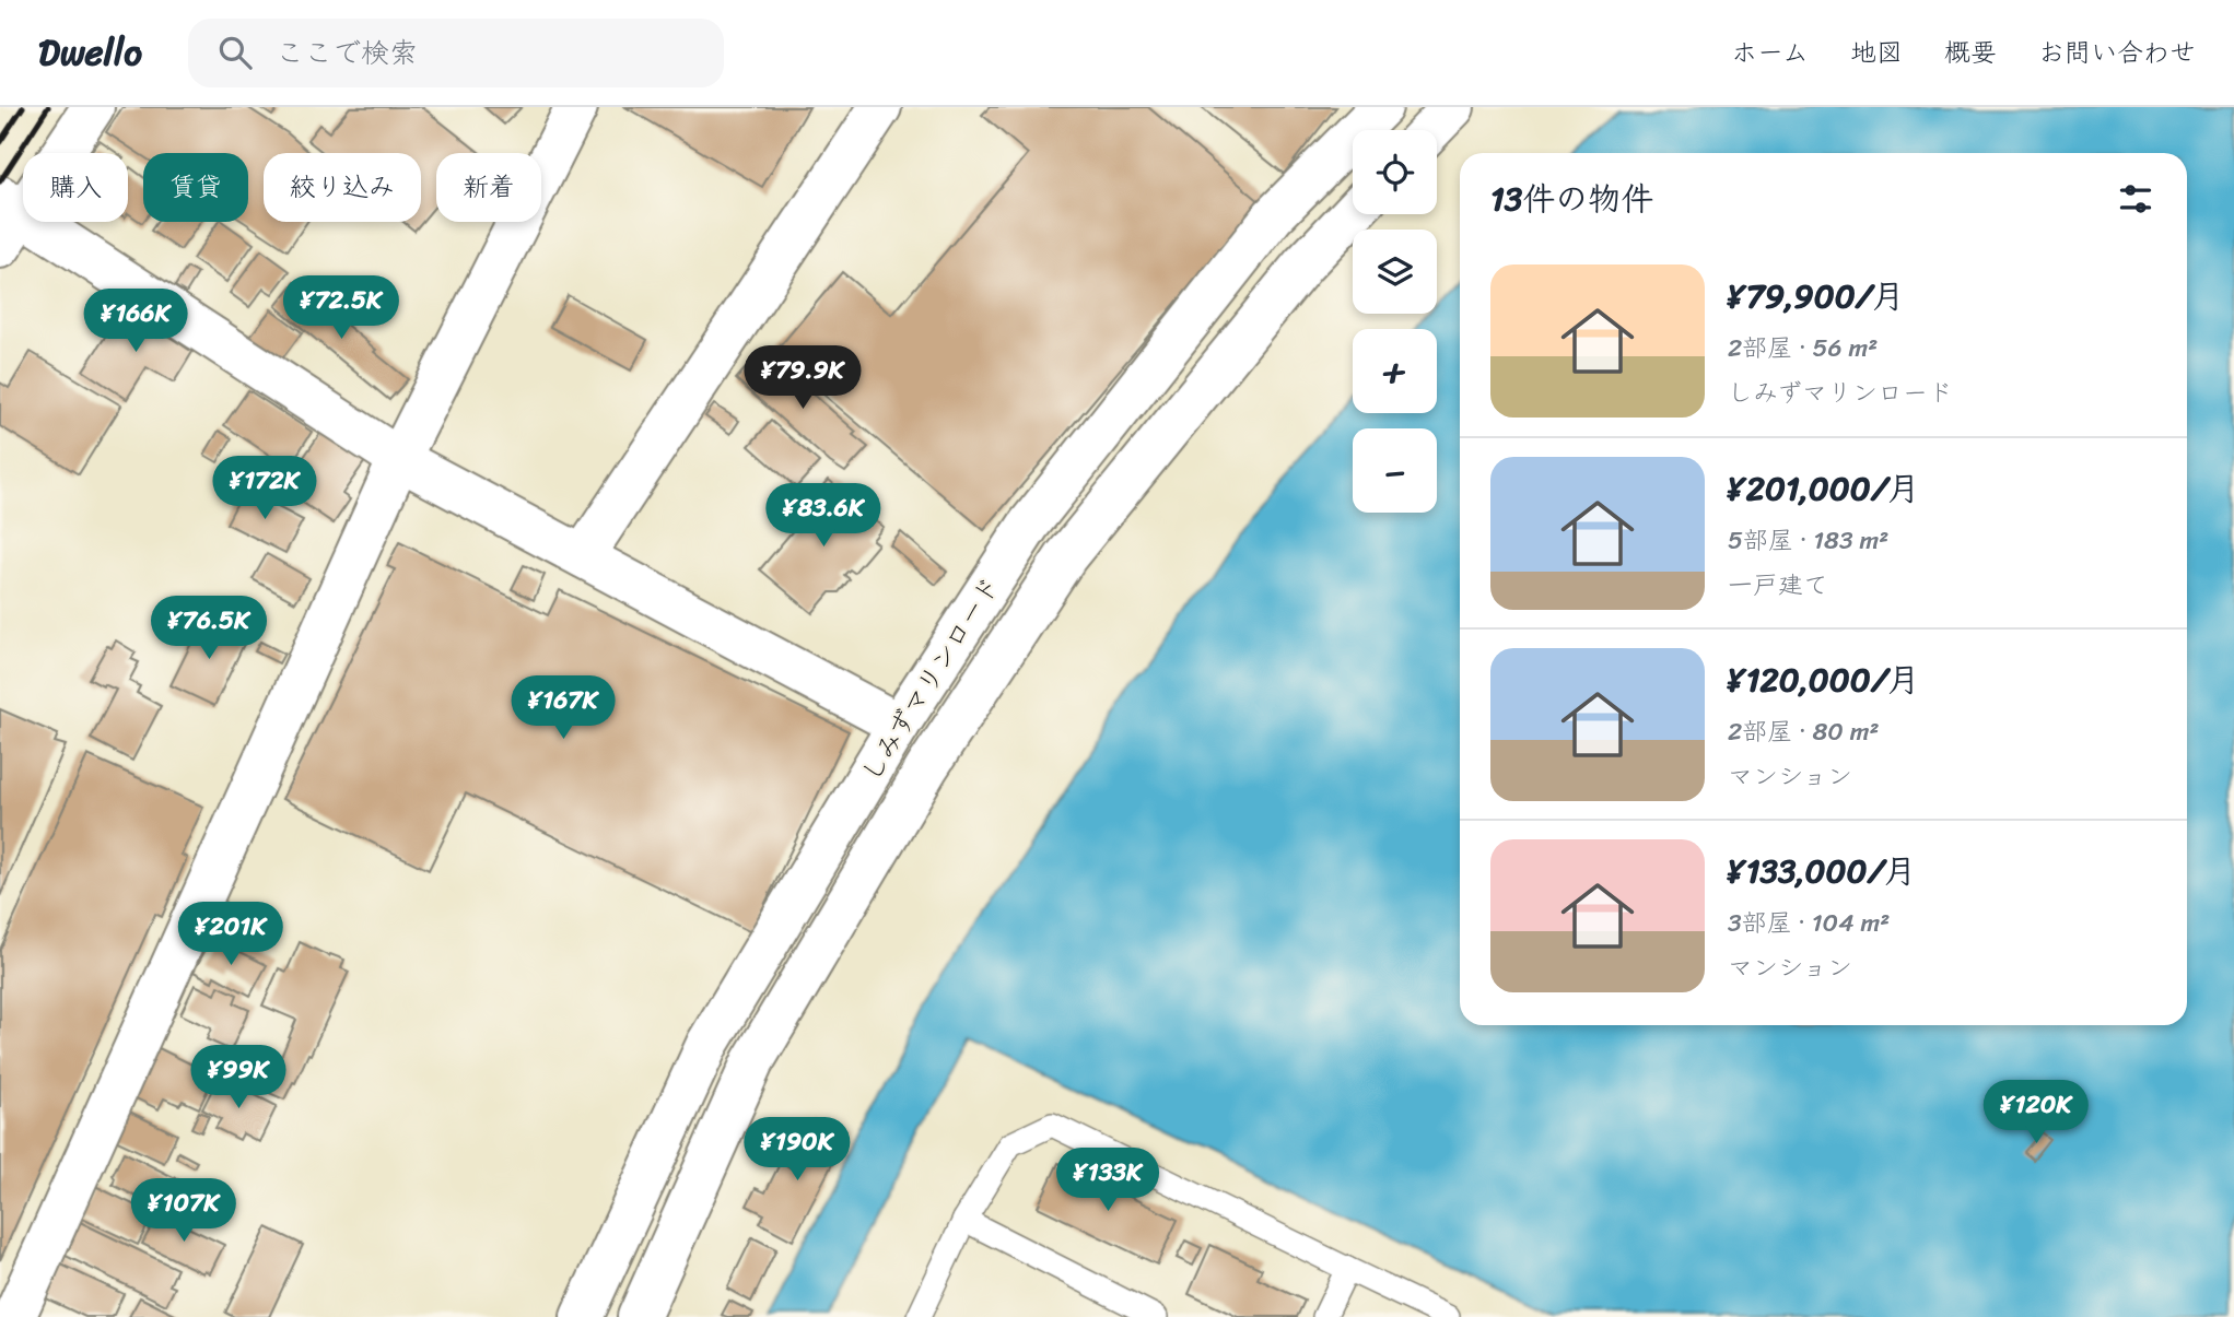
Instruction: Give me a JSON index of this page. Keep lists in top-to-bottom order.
{
  "streets": {
    "street": ["しみずマリンロード"]
  },
  "page": {
    "header": "Dwello",
    "search": "ここで検索",
    "nav": [
      "ホーム",
      "地図",
      "概要",
      "お問い合わせ"
    ],
    "map_buttons": ["+", "−"],
    "chip": [
      "購入",
      "賃貸",
      "絞り込み",
      "新着"
    ],
    "heading": "13件の物件",
    "list": [
      {
        "name": "¥79,900/月",
        "note": "2部屋 · 56 m² · しみずマリンロード"
      },
      {
        "name": "¥201,000/月",
        "note": "5部屋 · 183 m² · 一戸建て"
      },
      {
        "name": "¥120,000/月",
        "note": "2部屋 · 80 m² · マンション"
      },
      {
        "name": "¥133,000/月",
        "note": "3部屋 · 104 m² · マンション"
      }
    ],
    "price": [
      "¥72.5K",
      "¥166K",
      "¥79.9K",
      "¥172K",
      "¥83.6K",
      "¥76.5K",
      "¥167K",
      "¥201K",
      "¥99K",
      "¥120K",
      "¥190K",
      "¥133K",
      "¥107K"
    ]
  }
}
